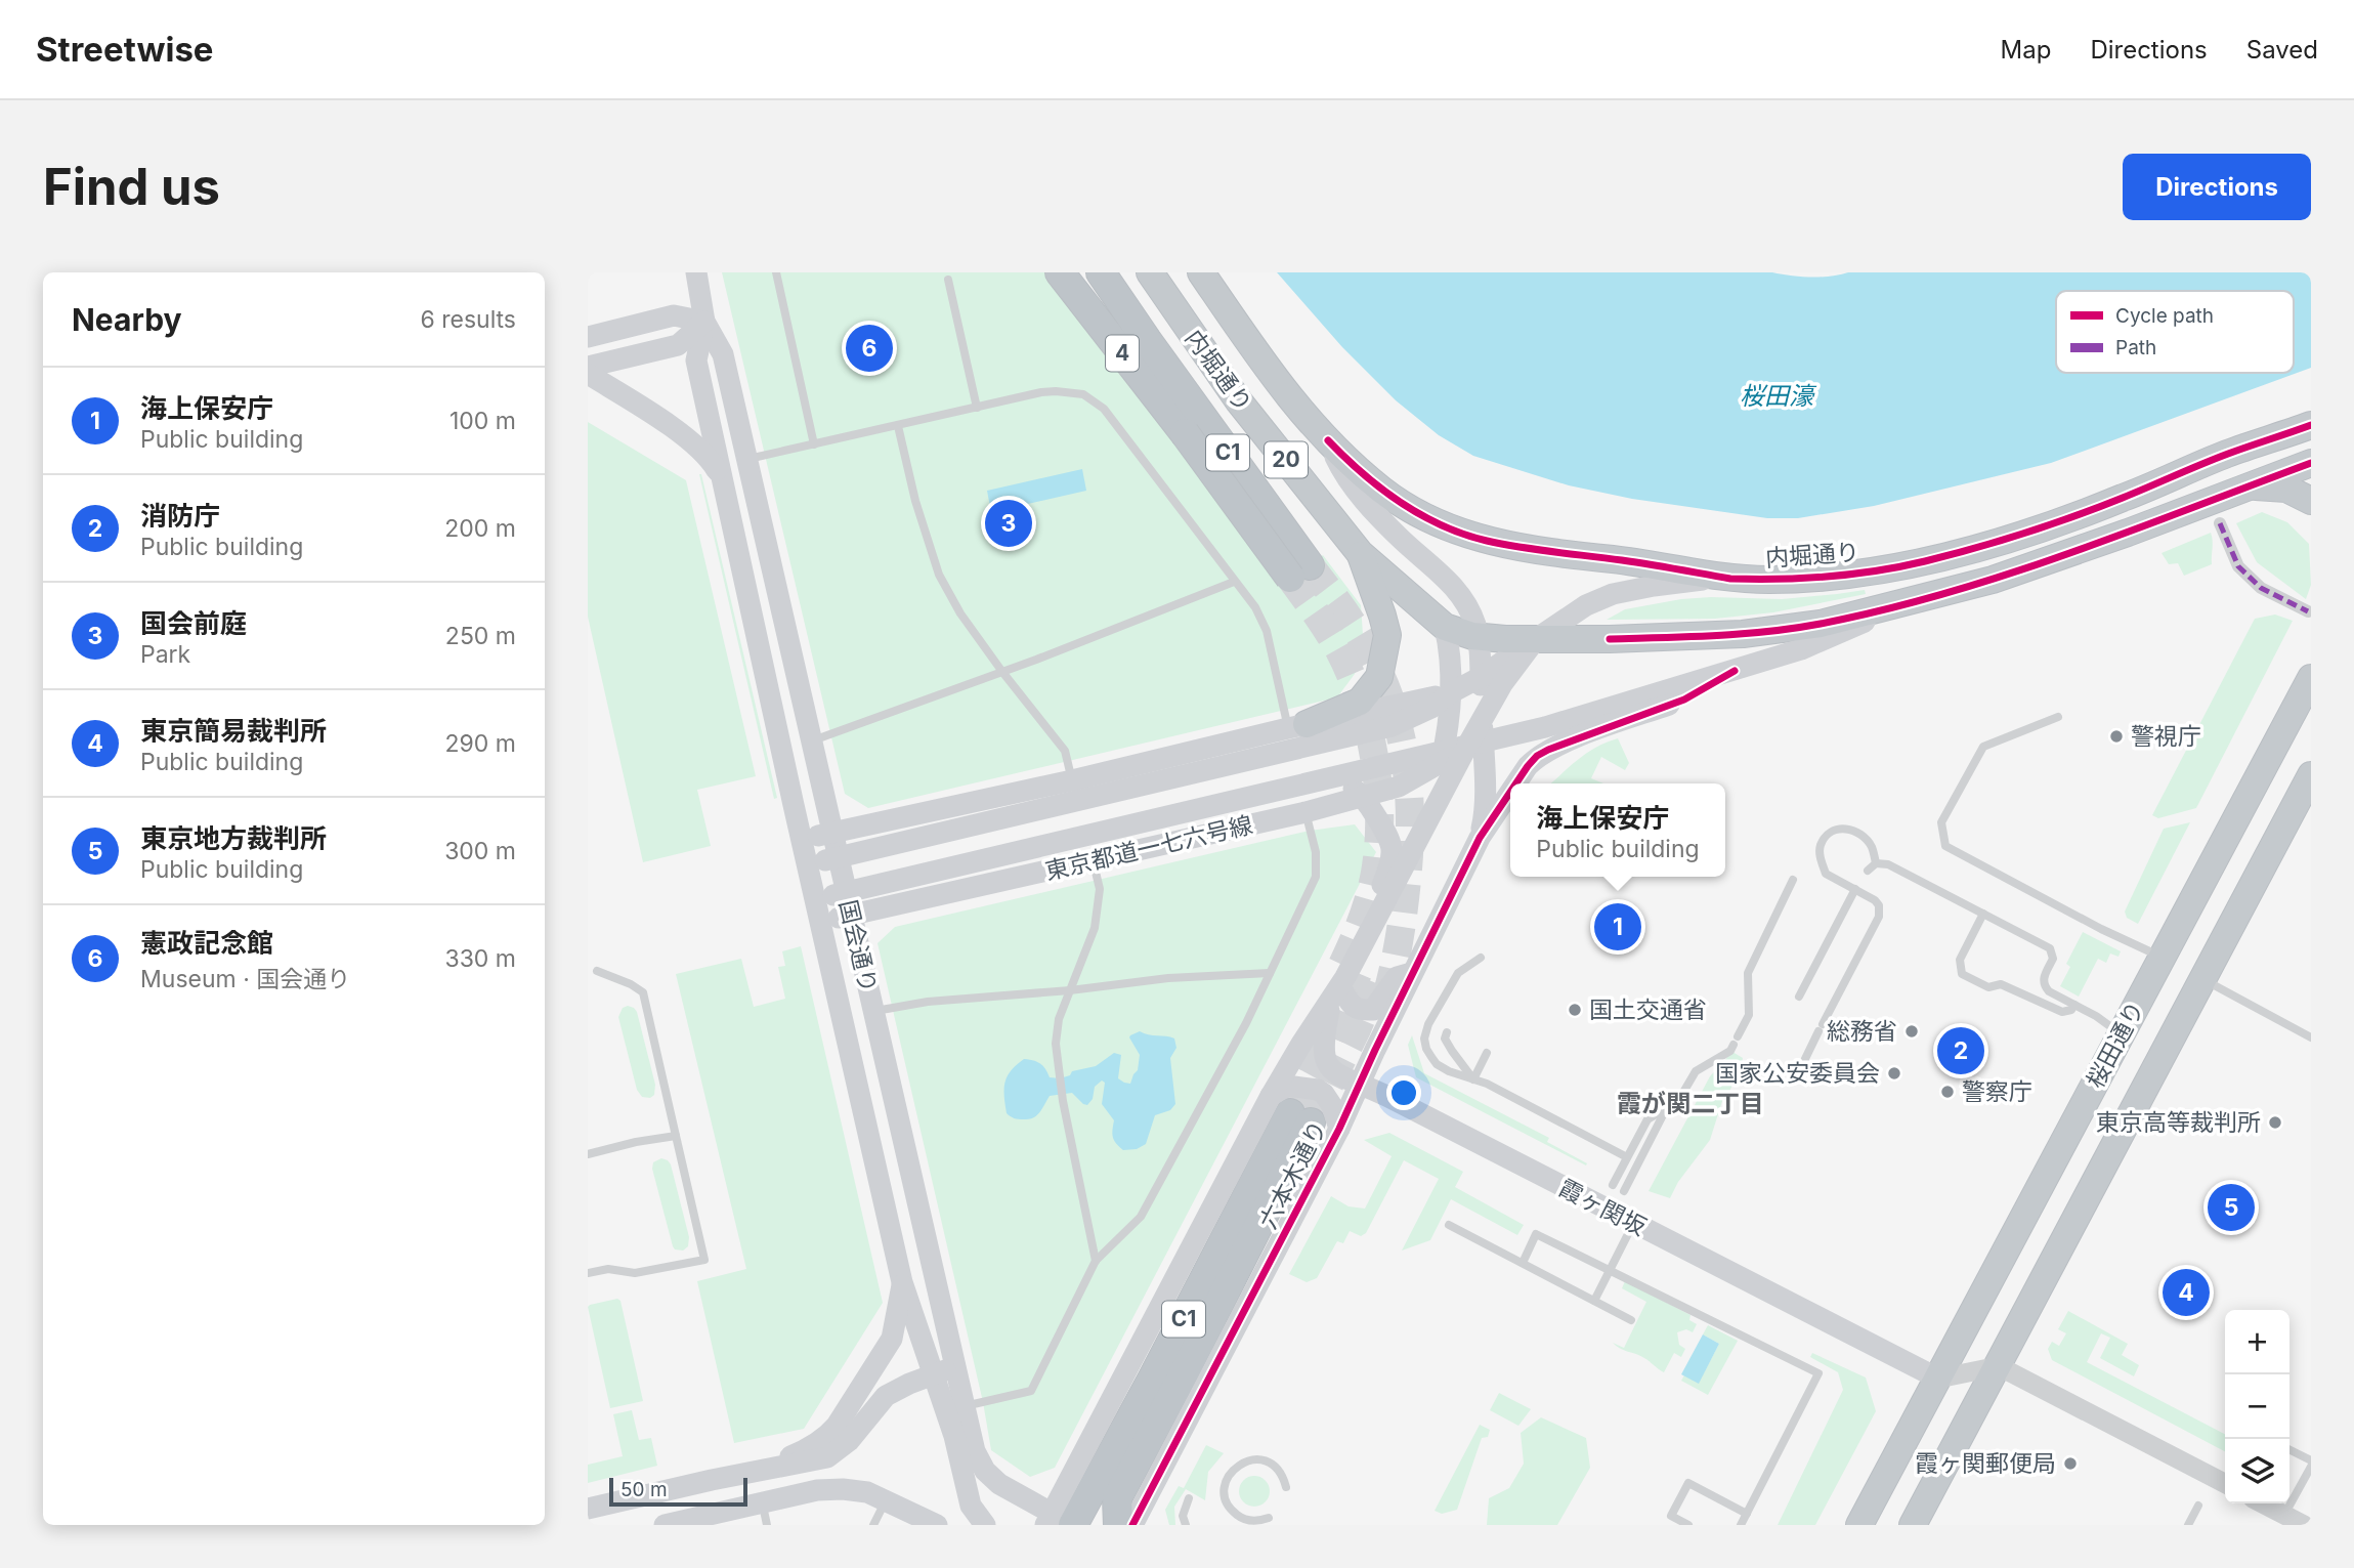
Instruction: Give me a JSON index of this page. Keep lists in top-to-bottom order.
{
  "streets": {
    "highway": [
      "4",
      "内堀通り",
      "C1",
      "20",
      "桜田通り"
    ],
    "main road": [
      "東京都道一七六号線",
      "国会通り",
      "六本木通り",
      "霞ヶ関坂"
    ]
  },
  "crossings": [
    ["4", "C1"],
    ["内堀通り", "20"],
    ["内堀通り", "東京都道一七六号線"],
    ["C1", "国会通り"],
    ["東京都道一七六号線", "国会通り"],
    ["桜田通り", "霞ヶ関坂"],
    ["六本木通り", "霞ヶ関坂"]
  ],
  "districts": ["霞が関二丁目"],
  "water": ["桜田濠"],
  "places": [
    "警視庁",
    "国土交通省",
    "総務省",
    "国家公安委員会",
    "警察庁",
    "東京高等裁判所",
    "霞ヶ関郵便局"
  ],
  "legend": ["Cycle path", "Path"],
  "scale_bar": "50 m",
  "page": {
    "header": "Streetwise",
    "nav": ["Map", "Directions", "Saved"],
    "buttons": "Directions",
    "title": "Find us",
    "heading": ["Nearby", "6 results"],
    "pins": [
      "6",
      "3",
      "1",
      "2",
      "5",
      "4"
    ],
    "list": [
      {
        "mark": "1",
        "name": "海上保安庁",
        "note": "Public building",
        "value": "100 m"
      },
      {
        "mark": "2",
        "name": "消防庁",
        "note": "Public building",
        "value": "200 m"
      },
      {
        "mark": "3",
        "name": "国会前庭",
        "note": "Park",
        "value": "250 m"
      },
      {
        "mark": "4",
        "name": "東京簡易裁判所",
        "note": "Public building",
        "value": "290 m"
      },
      {
        "mark": "5",
        "name": "東京地方裁判所",
        "note": "Public building",
        "value": "300 m"
      },
      {
        "mark": "6",
        "name": "憲政記念館",
        "note": "Museum · 国会通り",
        "value": "330 m"
      }
    ],
    "popup": ["海上保安庁", "Public building"],
    "map_buttons": ["+", "−"],
    "scale": "50 m"
  }
}
